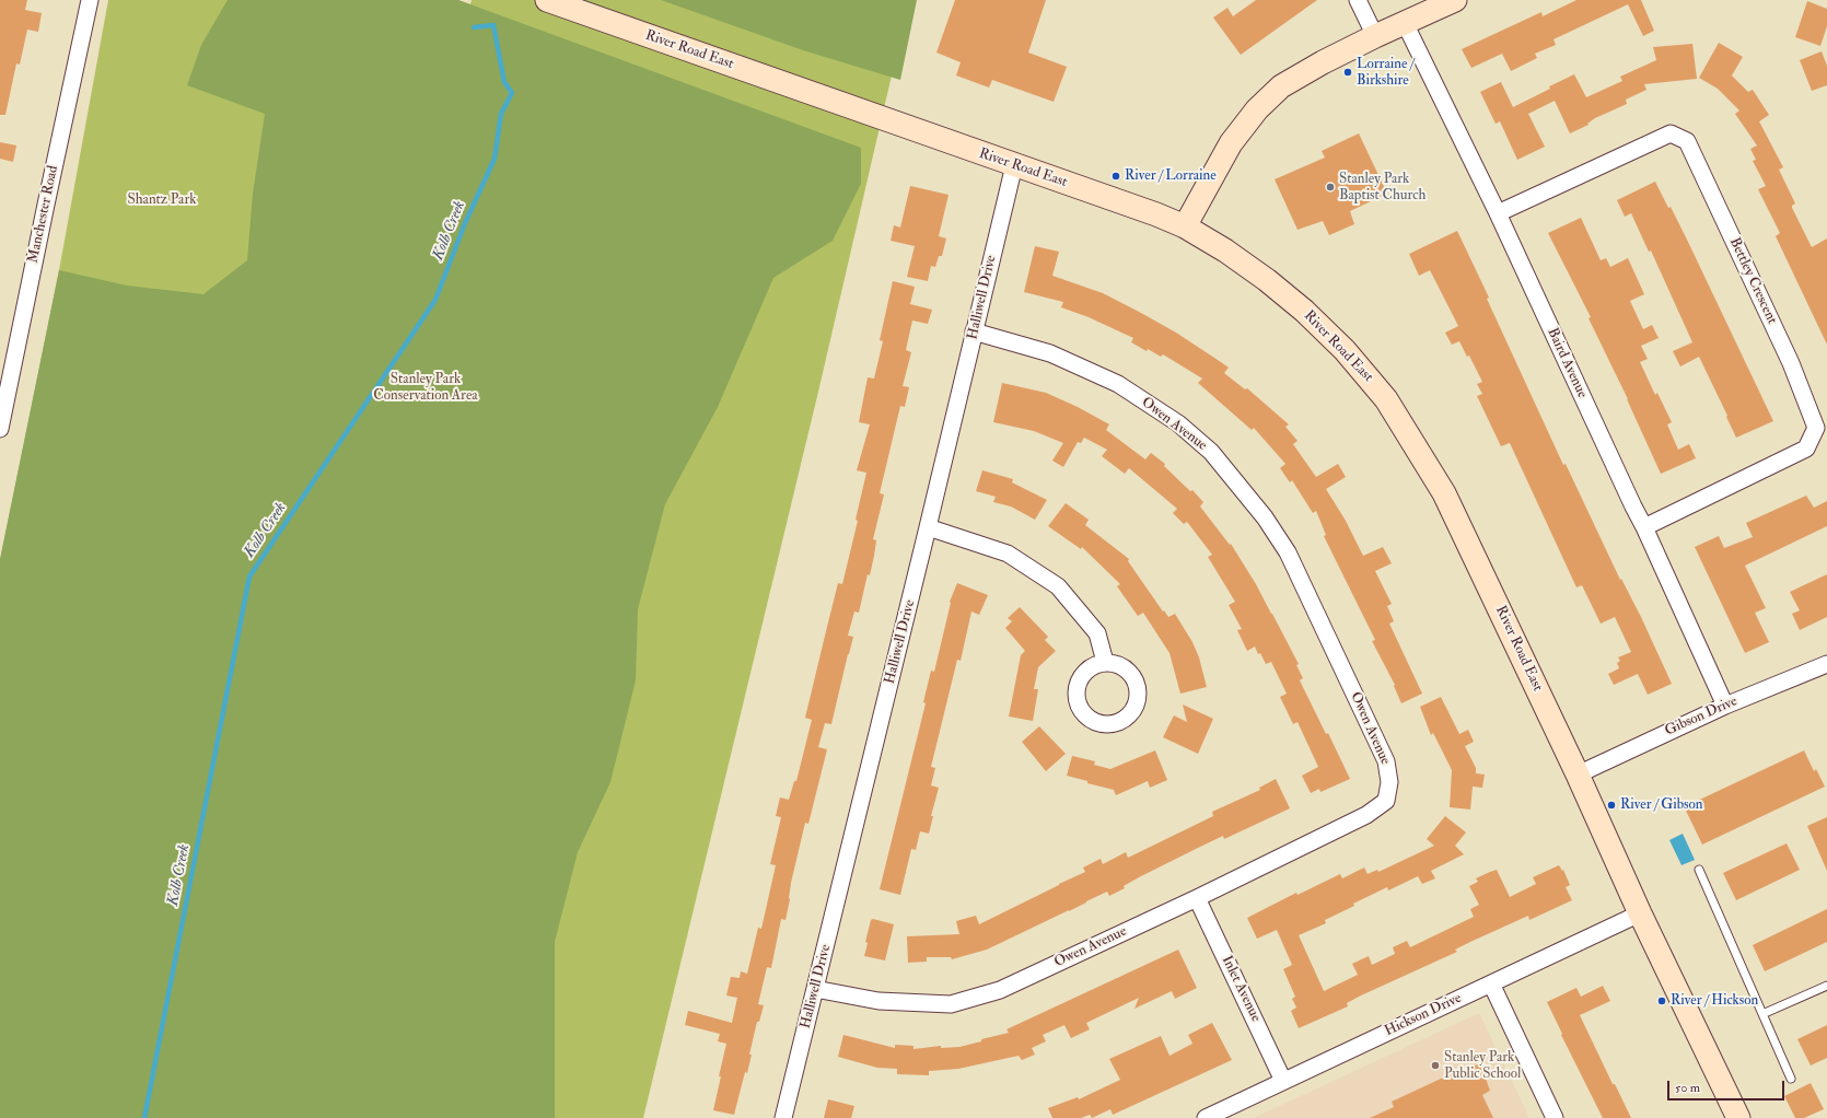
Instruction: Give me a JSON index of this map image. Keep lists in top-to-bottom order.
{
  "streets": {
    "street": [
      "River Road East",
      "Manchester Road",
      "Bettley Crescent",
      "Halliwell Drive",
      "Baird Avenue",
      "Owen Avenue",
      "Gibson Drive",
      "Inlet Avenue",
      "Hickson Drive"
    ]
  },
  "crossings": [
    ["River Road East", "Halliwell Drive"],
    ["River Road East", "Gibson Drive"],
    ["River Road East", "Hickson Drive"],
    ["Bettley Crescent", "Baird Avenue"],
    ["Halliwell Drive", "Owen Avenue"],
    ["Baird Avenue", "Gibson Drive"],
    ["Owen Avenue", "Inlet Avenue"],
    ["Inlet Avenue", "Hickson Drive"]
  ],
  "water": ["Kolb Creek"],
  "parks": ["Shantz Park", "Stanley Park Conservation Area"],
  "places": [
    "Lorraine / Birkshire",
    "River / Lorraine",
    "Stanley Park Baptist Church",
    "River / Gibson",
    "River / Hickson",
    "Stanley Park Public School"
  ],
  "scale_bar": "50 m"
}
